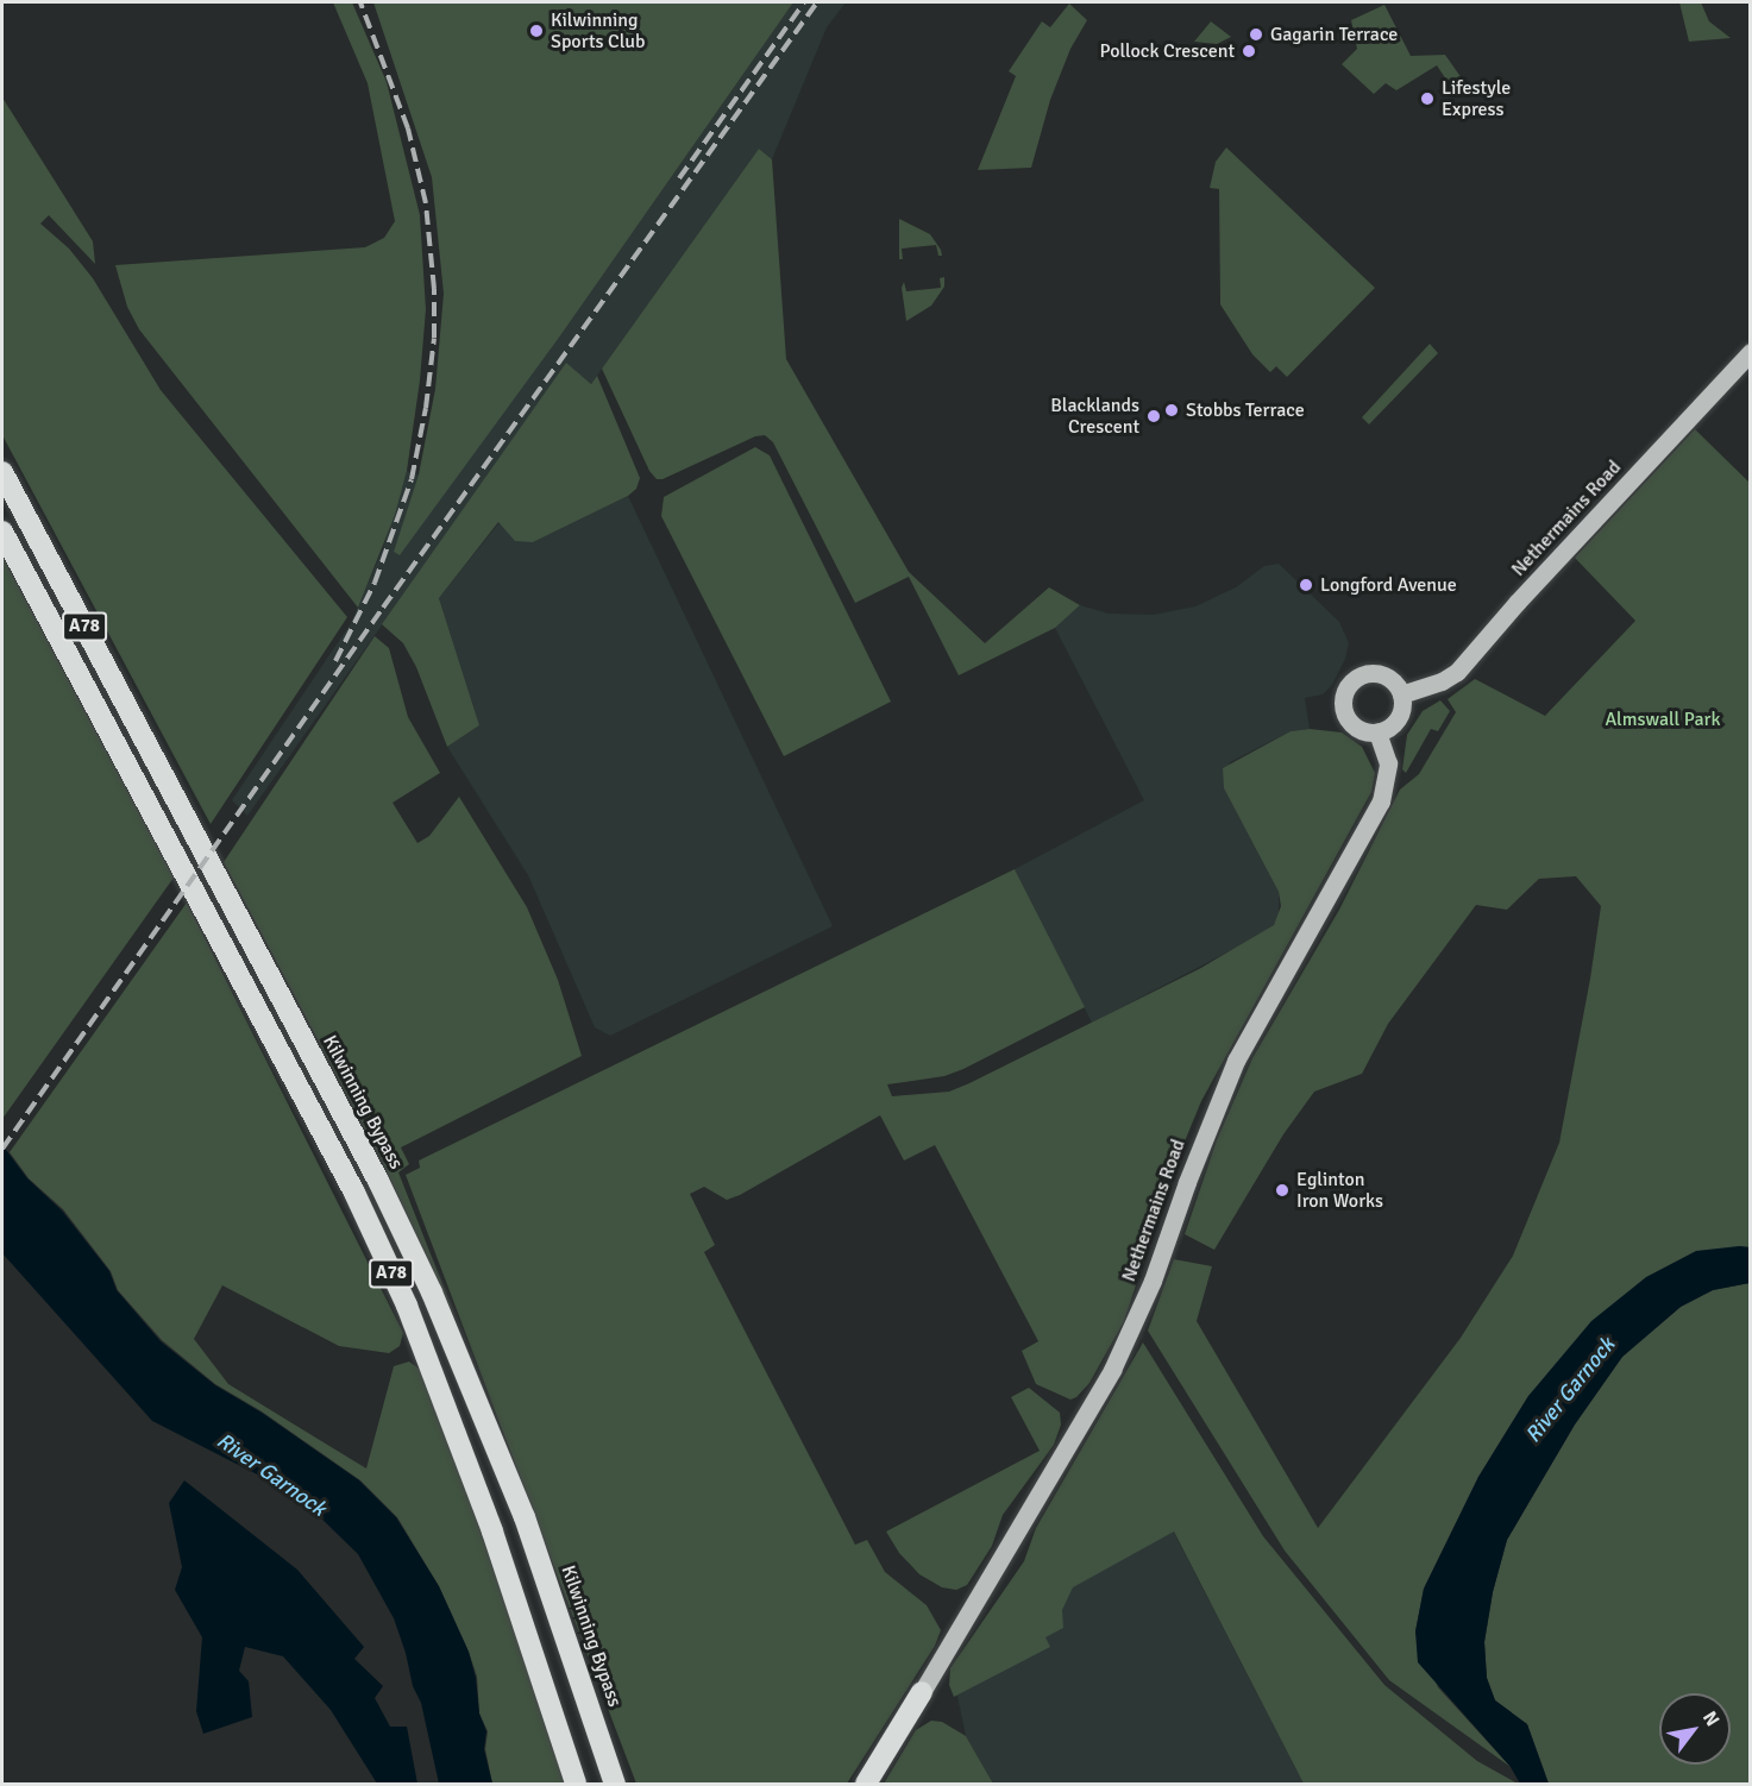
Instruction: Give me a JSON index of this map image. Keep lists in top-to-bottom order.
{
  "streets": {
    "highway": ["A78", "Kilwinning Bypass"],
    "main road": ["Nethermains Road"]
  },
  "water": ["River Garnock"],
  "parks": ["Almswall Park"],
  "places": [
    "Kilwinning Sports Club",
    "Gagarin Terrace",
    "Pollock Crescent",
    "Lifestyle Express",
    "Stobbs Terrace",
    "Blacklands Crescent",
    "Longford Avenue",
    "Eglinton Iron Works"
  ],
  "north": "top right"
}
